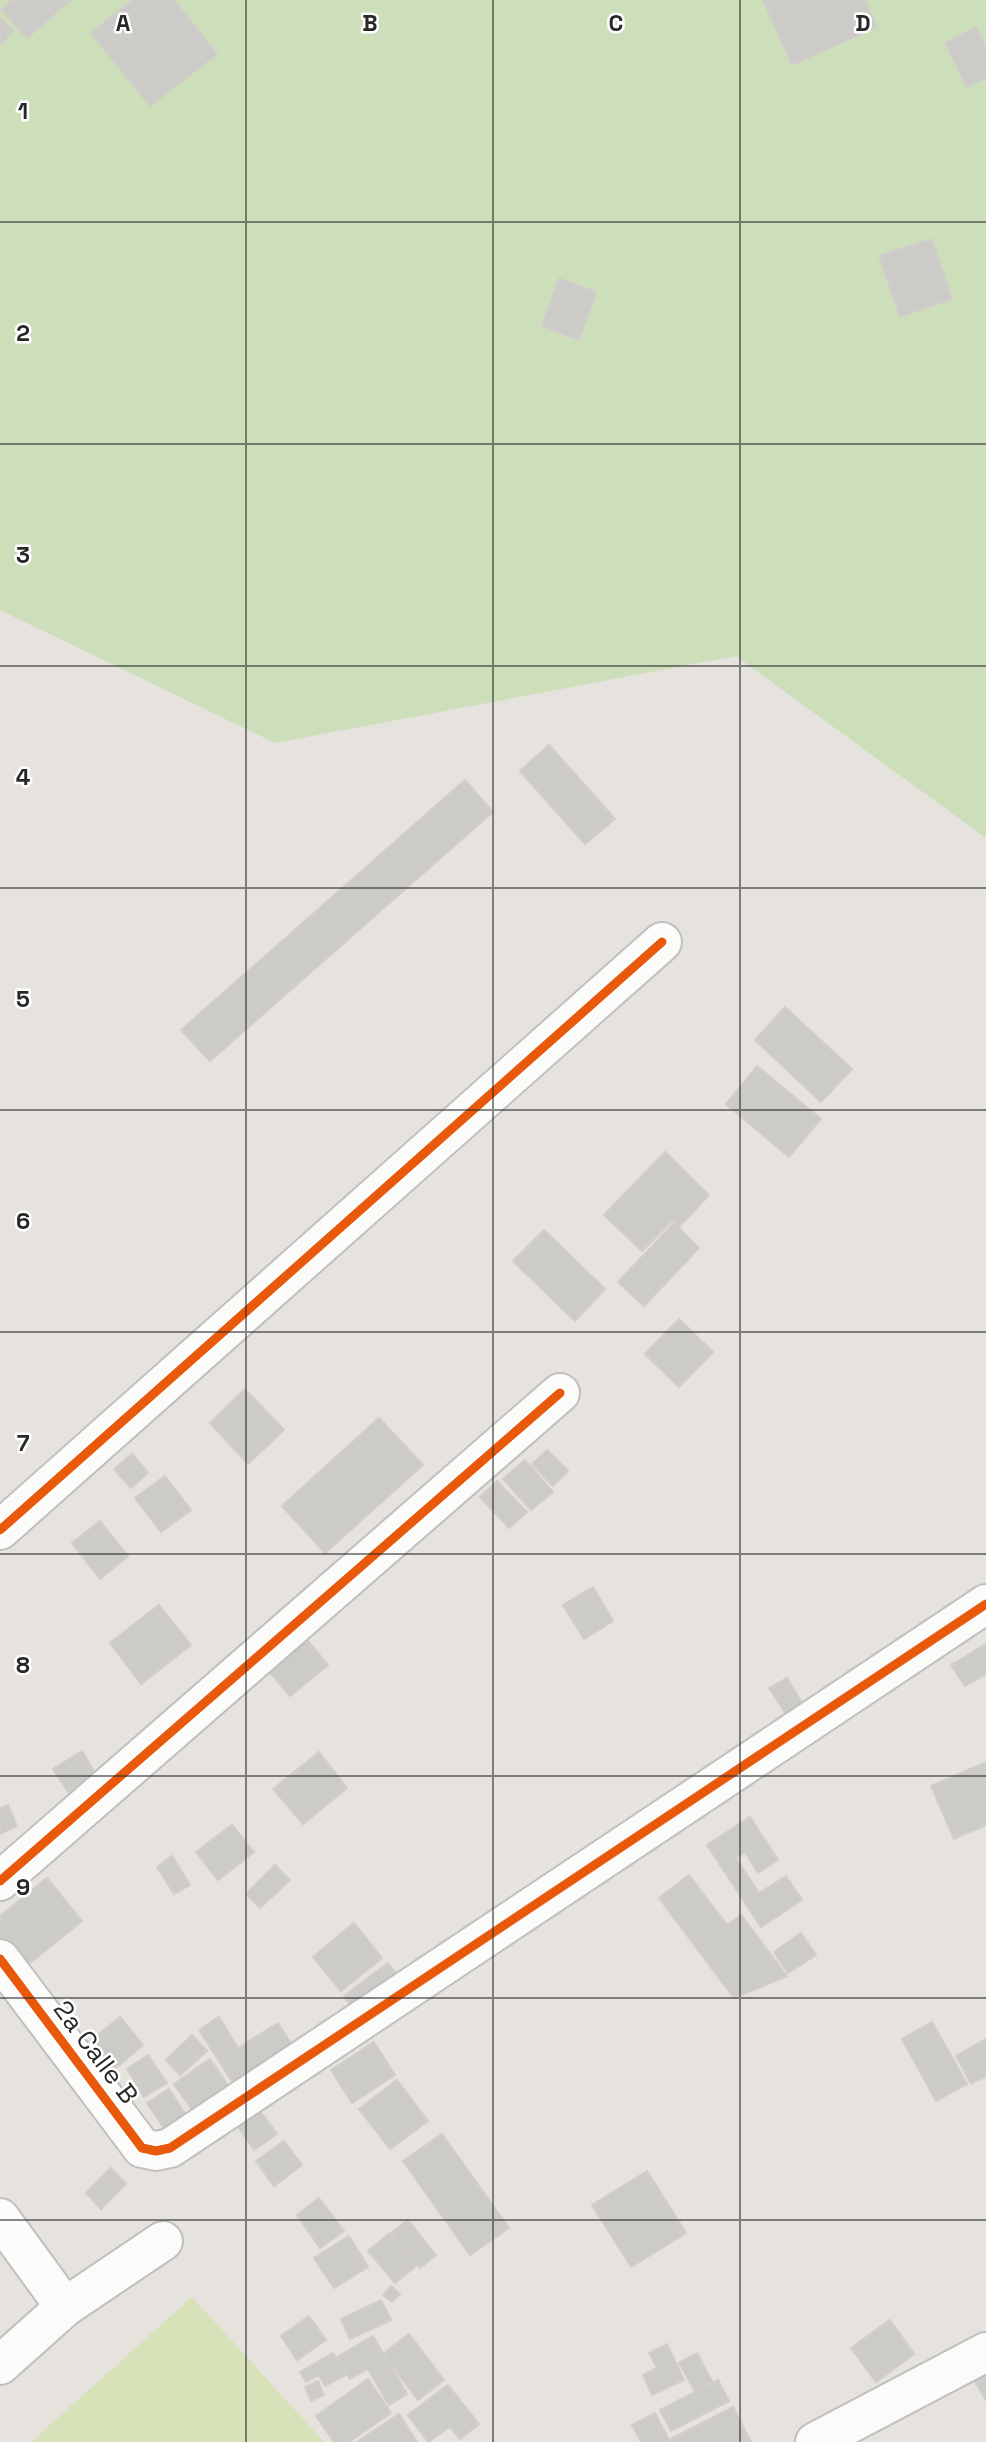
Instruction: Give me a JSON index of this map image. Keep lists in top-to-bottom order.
{
  "streets": {
    "street": ["2a Calle B"]
  },
  "grid": {
    "columns": [
      "A",
      "B",
      "C",
      "D"
    ],
    "rows": [
      "1",
      "2",
      "3",
      "4",
      "5",
      "6",
      "7",
      "8",
      "9"
    ]
  }
}
